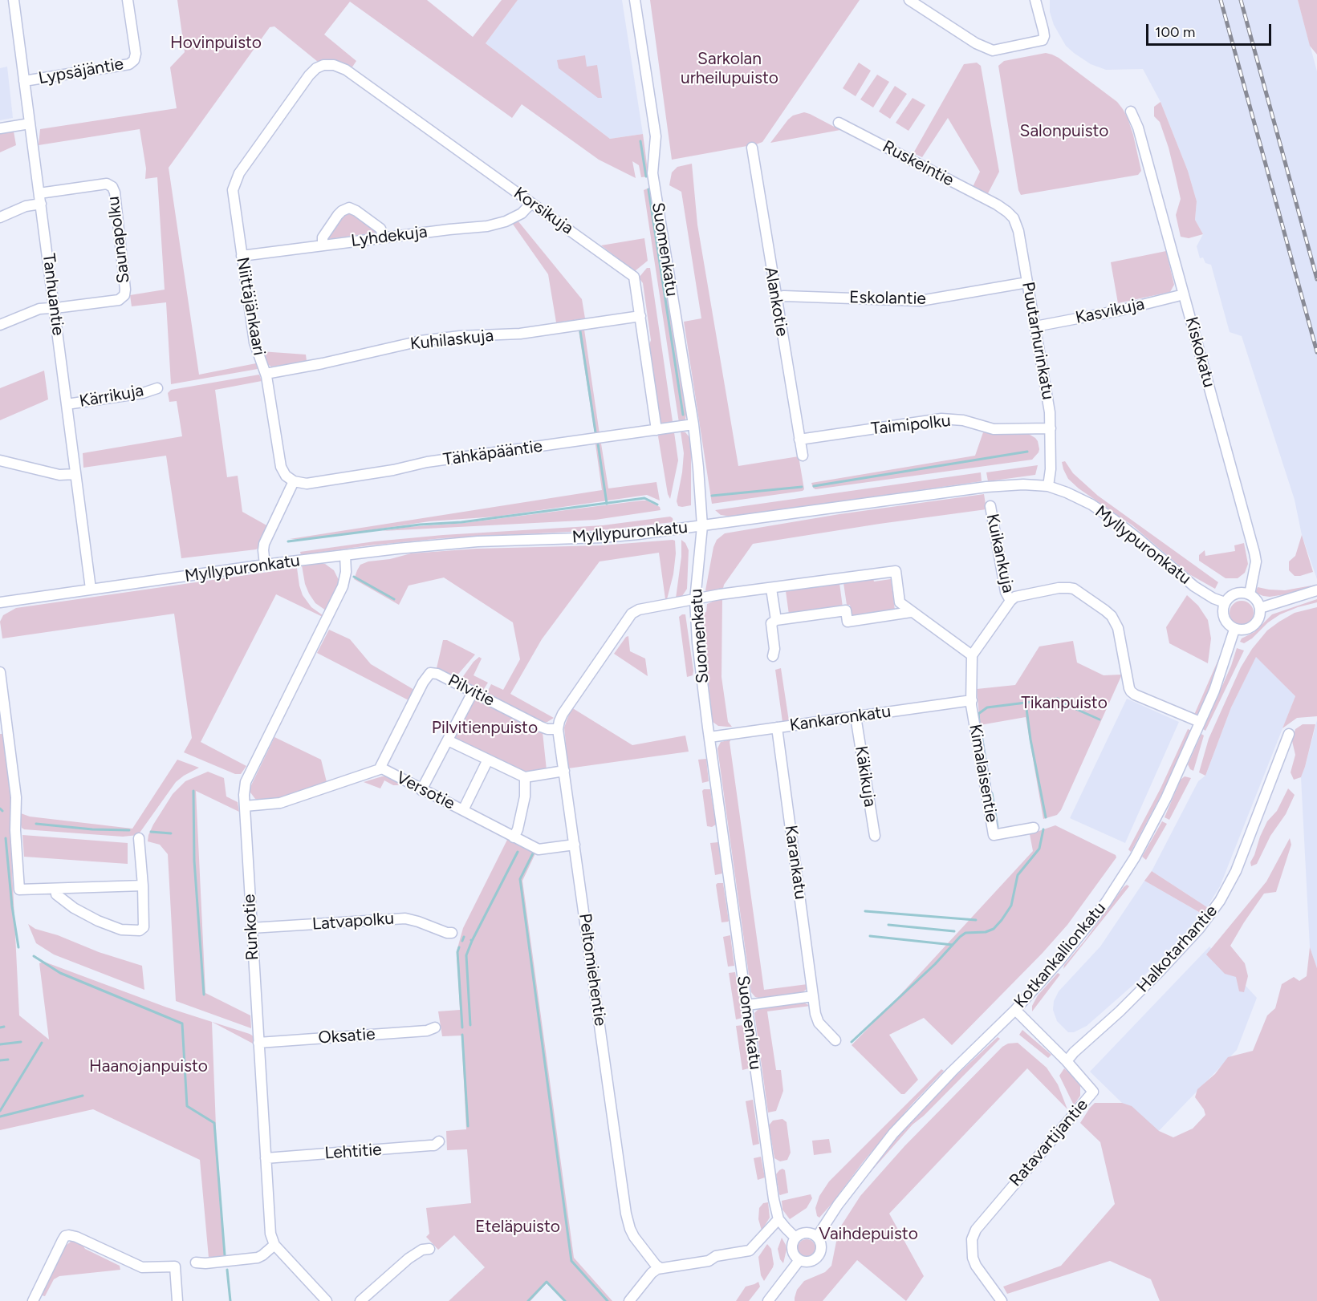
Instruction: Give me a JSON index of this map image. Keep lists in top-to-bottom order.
{
  "streets": {
    "street": [
      "Lypsäjäntie",
      "Ruskeintie",
      "Korsikuja",
      "Lyhdekuja",
      "Saunapolku",
      "Suomenkatu",
      "Tanhuantie",
      "Eskolantie",
      "Alankotie",
      "Niittäjänkaari",
      "Kasvikuja",
      "Kuhilaskuja",
      "Puutarhurinkatu",
      "Kiskokatu",
      "Kärrikuja",
      "Taimipolku",
      "Tähkäpääntie",
      "Myllypuronkatu",
      "Kuikankuja",
      "Pilvitie",
      "Kankaronkatu",
      "Kimalaisentie",
      "Käkikuja",
      "Versotie",
      "Karankatu",
      "Latvapolku",
      "Runkotie",
      "Halkotarhantie",
      "Kotkankallionkatu",
      "Peltomiehentie",
      "Oksatie",
      "Ratavartijantie",
      "Lehtitie"
    ]
  },
  "crossings": [
    ["Lypsäjäntie", "Tanhuantie"],
    ["Ruskeintie", "Puutarhurinkatu"],
    ["Korsikuja", "Lyhdekuja"],
    ["Korsikuja", "Niittäjänkaari"],
    ["Korsikuja", "Kuhilaskuja"],
    ["Korsikuja", "Tähkäpääntie"],
    ["Lyhdekuja", "Niittäjänkaari"],
    ["Saunapolku", "Tanhuantie"],
    ["Suomenkatu", "Tähkäpääntie"],
    ["Suomenkatu", "Myllypuronkatu"],
    ["Suomenkatu", "Kankaronkatu"],
    ["Suomenkatu", "Kotkankallionkatu"],
    ["Tanhuantie", "Kärrikuja"],
    ["Tanhuantie", "Myllypuronkatu"],
    ["Eskolantie", "Alankotie"],
    ["Eskolantie", "Puutarhurinkatu"],
    ["Alankotie", "Taimipolku"],
    ["Niittäjänkaari", "Kuhilaskuja"],
    ["Niittäjänkaari", "Tähkäpääntie"],
    ["Kasvikuja", "Puutarhurinkatu"],
    ["Kasvikuja", "Kiskokatu"],
    ["Puutarhurinkatu", "Taimipolku"],
    ["Puutarhurinkatu", "Myllypuronkatu"],
    ["Kiskokatu", "Myllypuronkatu"],
    ["Kiskokatu", "Kotkankallionkatu"],
    ["Myllypuronkatu", "Runkotie"],
    ["Myllypuronkatu", "Kotkankallionkatu"],
    ["Pilvitie", "Versotie"],
    ["Pilvitie", "Peltomiehentie"],
    ["Kankaronkatu", "Kimalaisentie"],
    ["Kankaronkatu", "Käkikuja"],
    ["Kankaronkatu", "Karankatu"],
    ["Versotie", "Runkotie"],
    ["Versotie", "Peltomiehentie"],
    ["Latvapolku", "Runkotie"],
    ["Runkotie", "Oksatie"],
    ["Runkotie", "Lehtitie"],
    ["Halkotarhantie", "Ratavartijantie"],
    ["Kotkankallionkatu", "Ratavartijantie"]
  ],
  "parks": [
    "Hovinpuisto",
    "Sarkolan urheilupuisto",
    "Salonpuisto",
    "Tikanpuisto",
    "Pilvitienpuisto",
    "Haanojanpuisto",
    "Eteläpuisto",
    "Vaihdepuisto"
  ],
  "scale_bar": "100 m"
}
